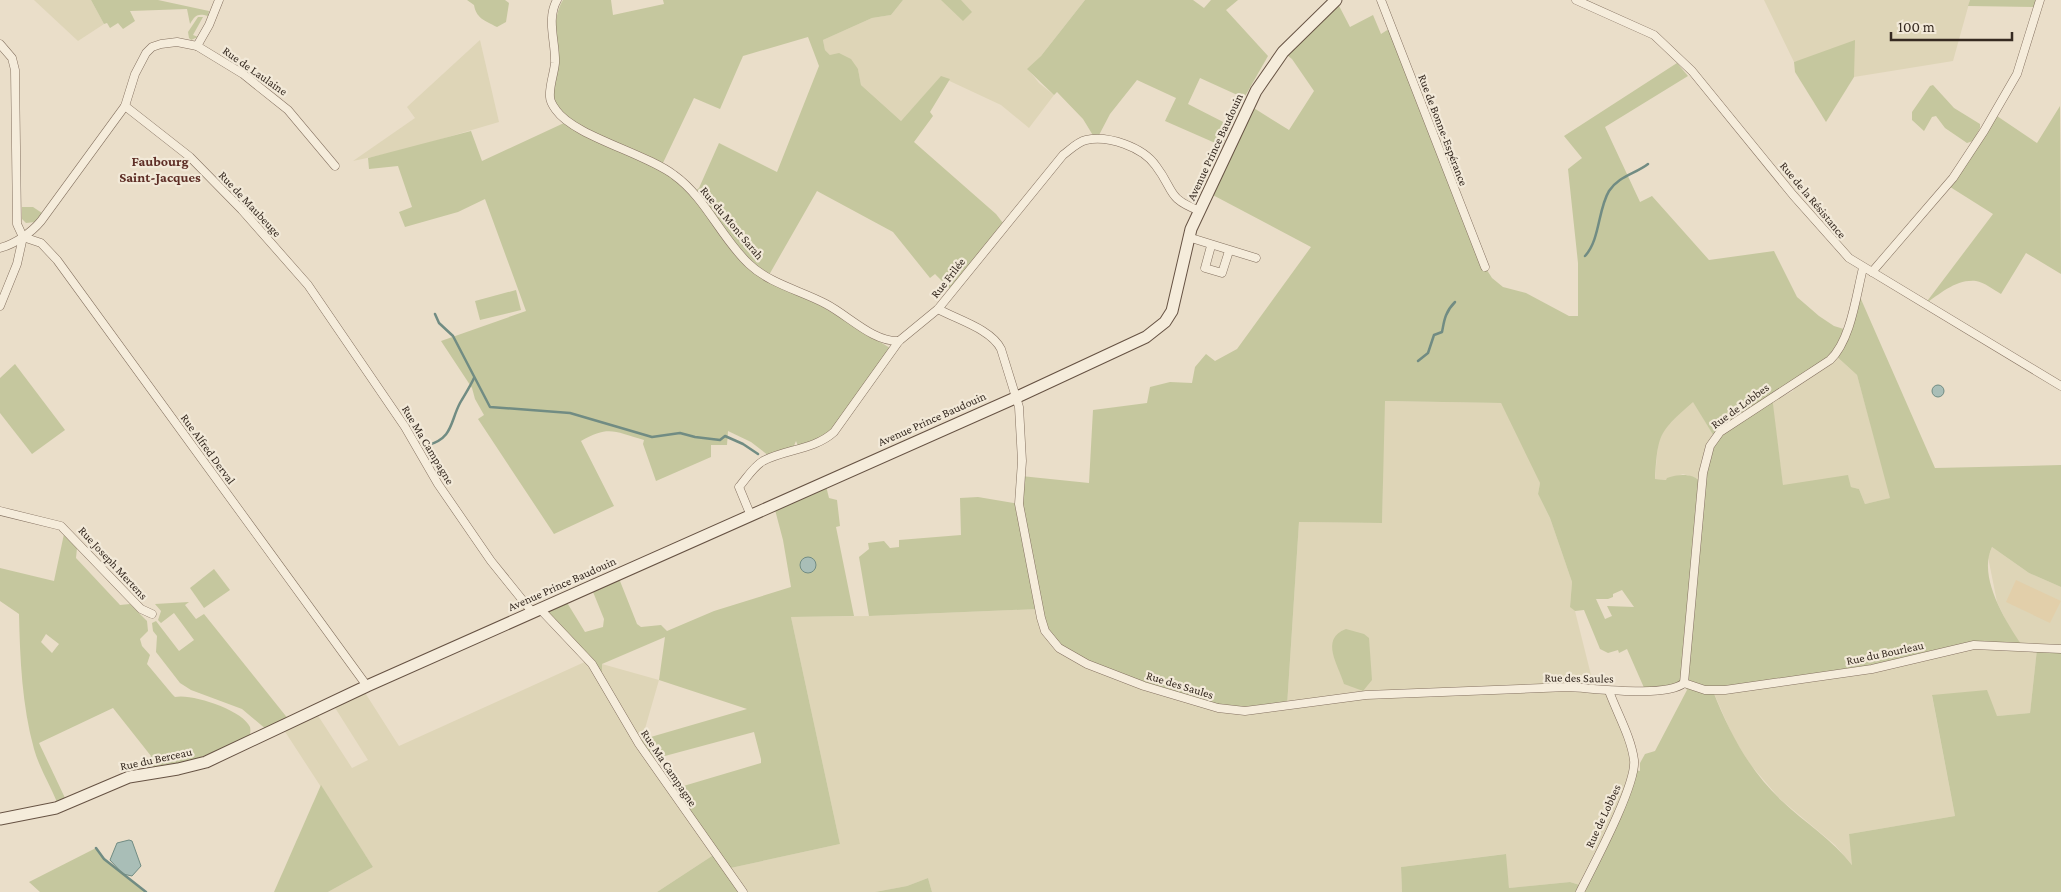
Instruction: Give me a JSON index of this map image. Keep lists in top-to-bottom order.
{
  "streets": {
    "street": [
      "Rue de Laulaine",
      "Rue de Bonne-Espérance",
      "Avenue Prince Baudouin",
      "Rue de la Résistance",
      "Rue de Maubeuge",
      "Rue du Mont Sarah",
      "Rue Frilée",
      "Rue de Lobbes",
      "Rue Ma Campagne",
      "Rue Alfred Derval",
      "Rue Joseph Mertens",
      "Rue du Bourleau",
      "Rue des Saules",
      "Rue du Berceau"
    ]
  },
  "crossings": [
    ["Avenue Prince Baudouin", "Rue Frilée"],
    ["Avenue Prince Baudouin", "Rue Ma Campagne"],
    ["Avenue Prince Baudouin", "Rue Alfred Derval"],
    ["Avenue Prince Baudouin", "Rue des Saules"],
    ["Avenue Prince Baudouin", "Rue du Berceau"],
    ["Rue de la Résistance", "Rue de Lobbes"],
    ["Rue de Maubeuge", "Rue Ma Campagne"],
    ["Rue du Mont Sarah", "Rue Frilée"],
    ["Rue Frilée", "Rue des Saules"],
    ["Rue de Lobbes", "Rue du Bourleau"],
    ["Rue de Lobbes", "Rue des Saules"],
    ["Rue Alfred Derval", "Rue du Berceau"],
    ["Rue du Bourleau", "Rue des Saules"]
  ],
  "districts": ["Faubourg Saint-Jacques"],
  "scale_bar": "100 m"
}
